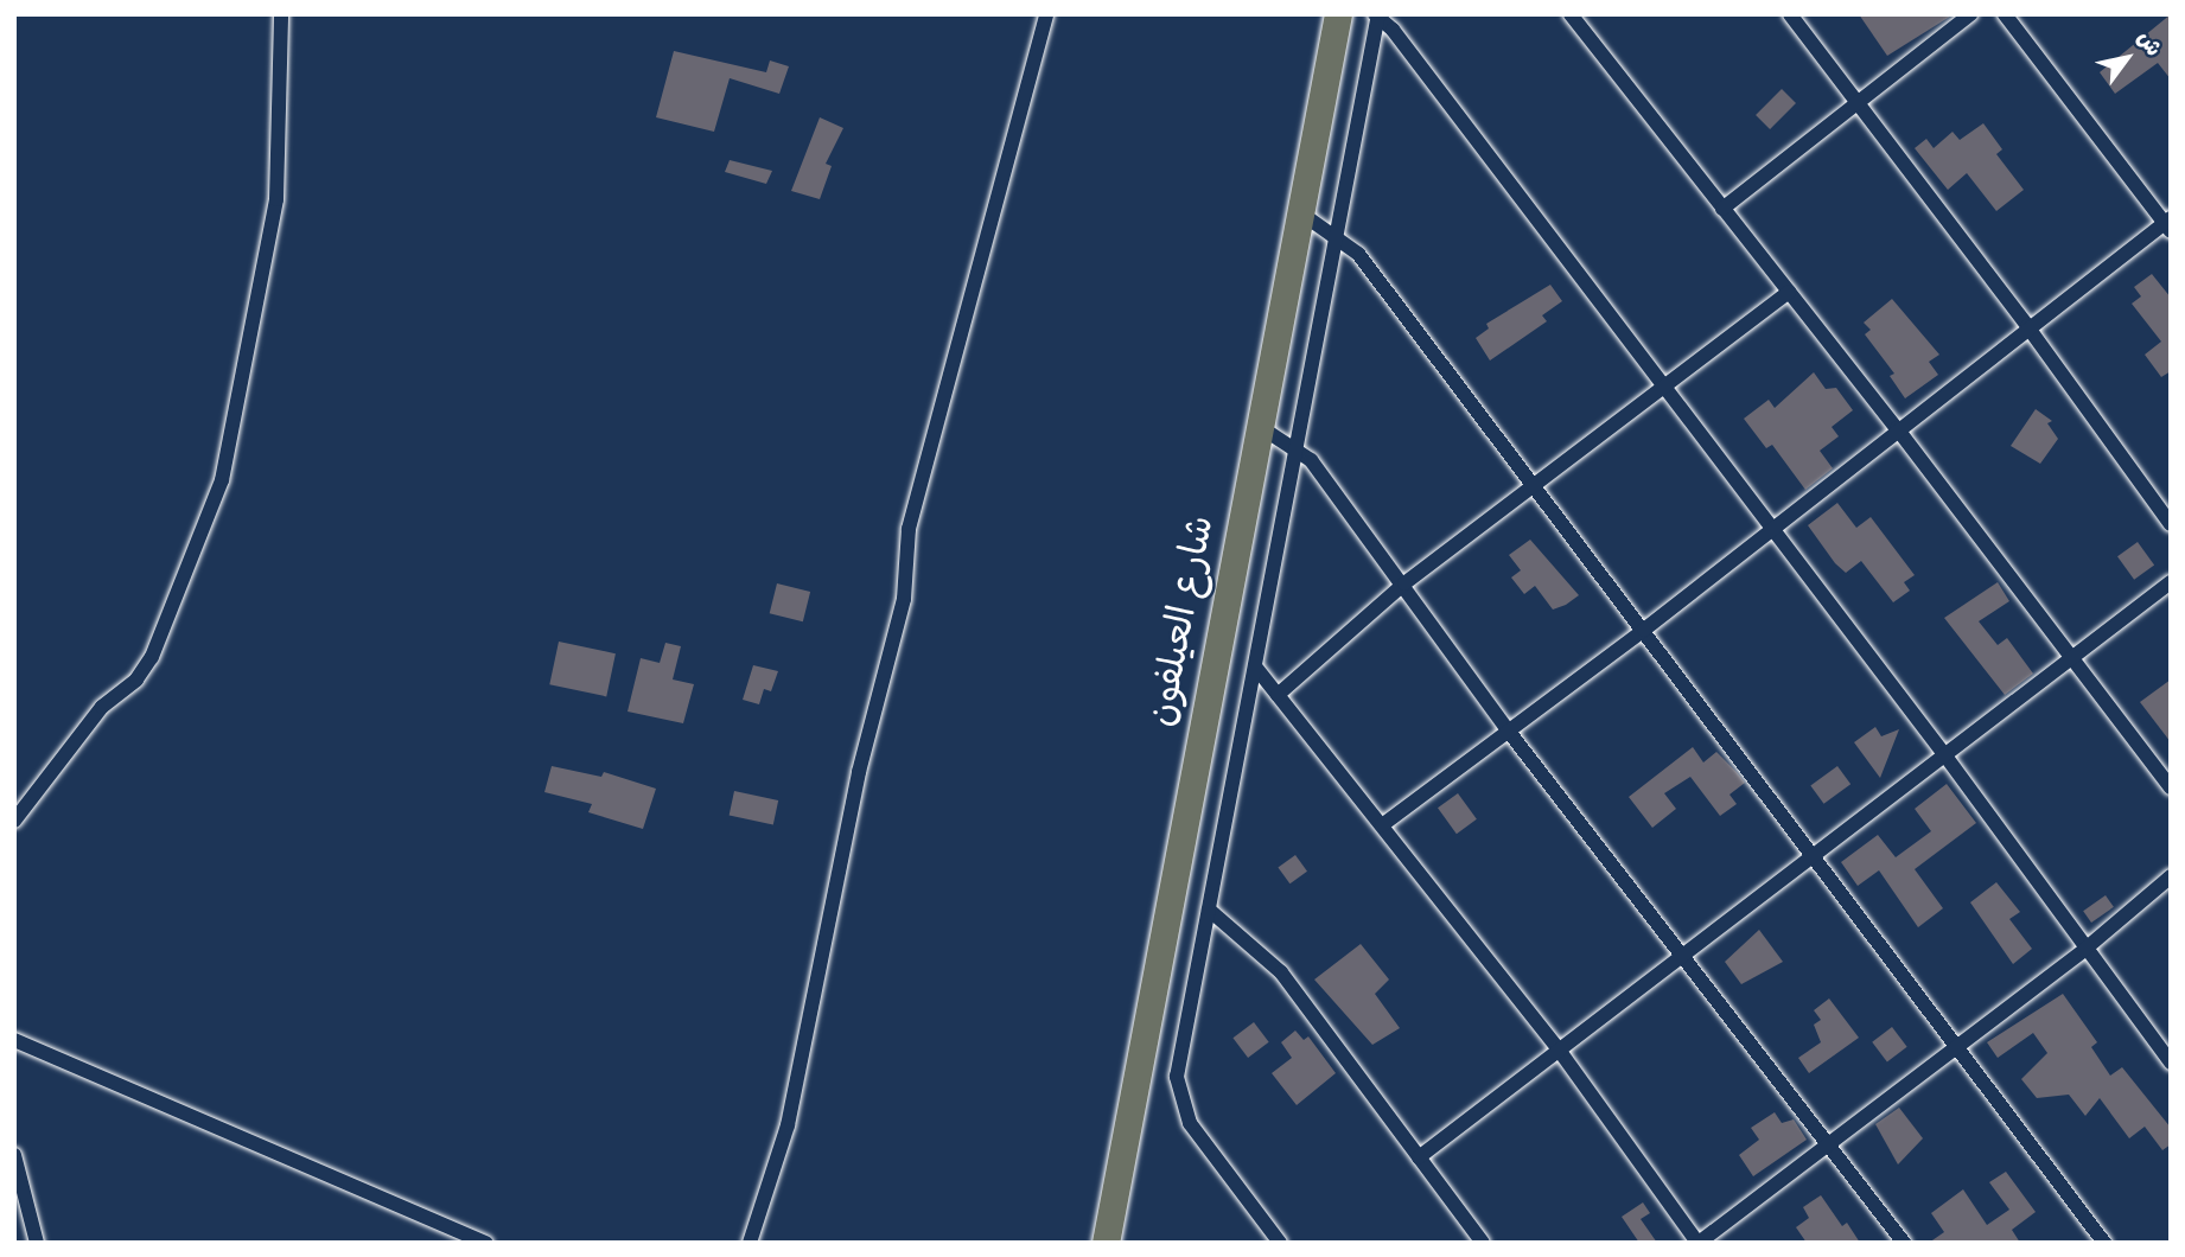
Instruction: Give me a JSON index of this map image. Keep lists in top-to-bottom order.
{
  "streets": {
    "highway": ["شارع العيلفون"]
  },
  "north": "top right"
}
